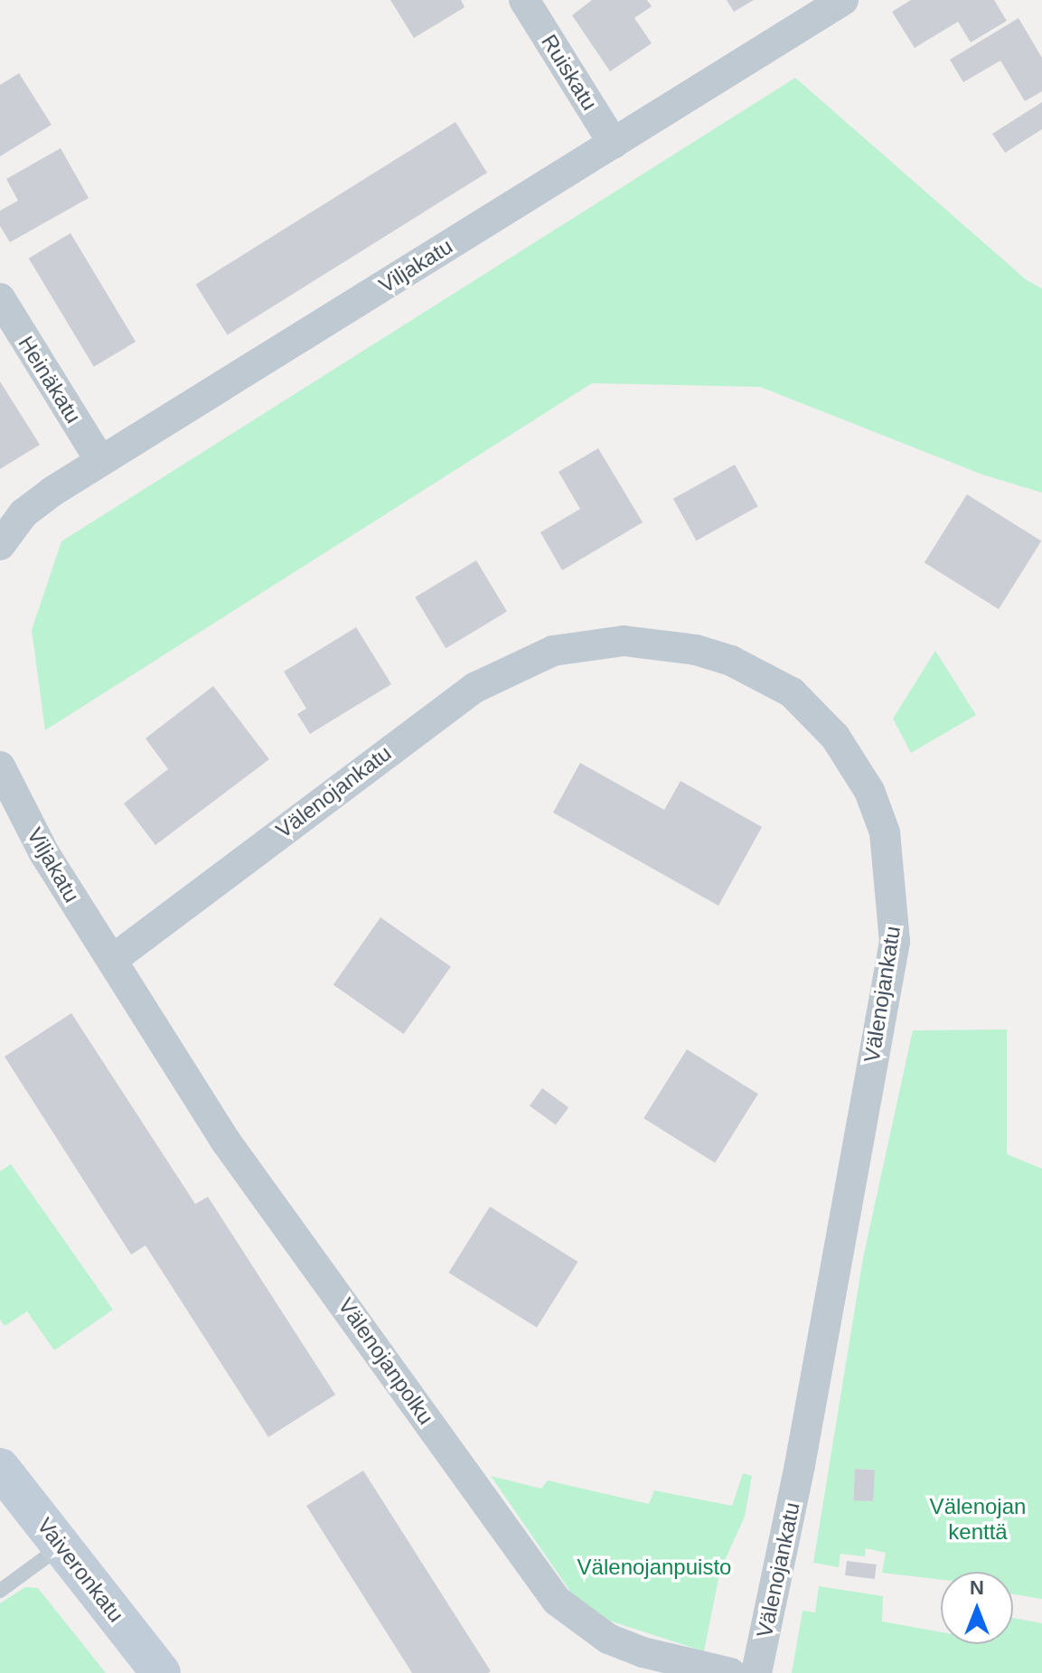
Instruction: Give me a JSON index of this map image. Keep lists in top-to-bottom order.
{
  "streets": {
    "main road": ["Vaiveronkatu"],
    "street": [
      "Ruiskatu",
      "Viljakatu",
      "Heinäkatu",
      "Välenojankatu",
      "Välenojanpolku"
    ]
  },
  "crossings": [
    ["Ruiskatu", "Viljakatu"],
    ["Viljakatu", "Heinäkatu"],
    ["Viljakatu", "Välenojankatu"],
    ["Viljakatu", "Välenojanpolku"],
    ["Välenojankatu", "Välenojanpolku"]
  ],
  "parks": ["Välenojan kenttä", "Välenojanpuisto"],
  "north": "top"
}
